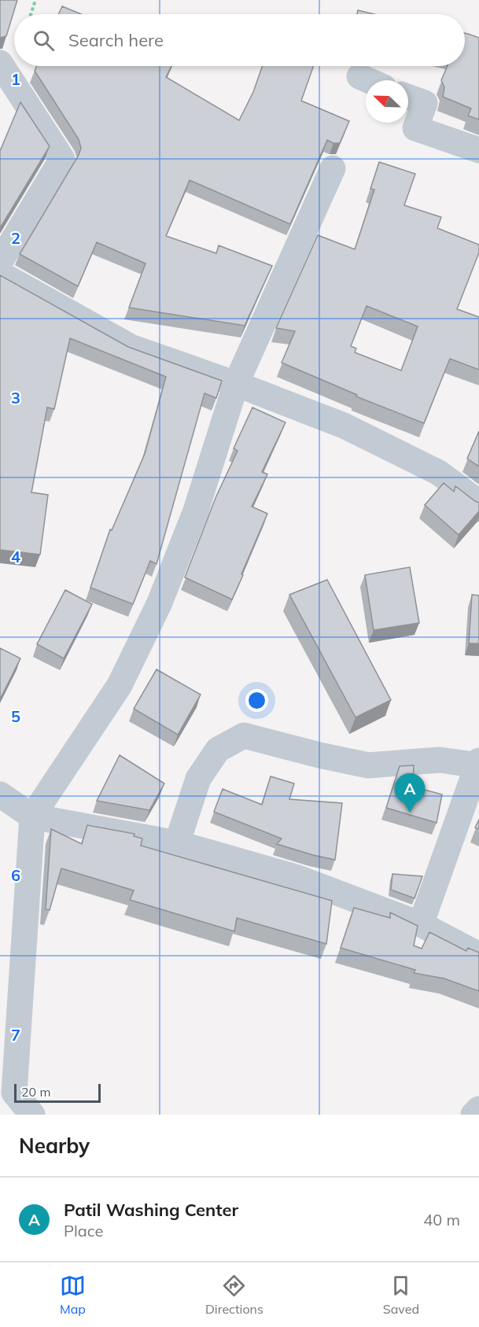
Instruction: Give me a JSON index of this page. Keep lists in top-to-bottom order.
{
  "scale_bar": "20 m",
  "north": "top left",
  "page": {
    "search": "Search here",
    "pins": "A",
    "scale": "20 m",
    "heading": "Nearby",
    "list": [
      {
        "mark": "A",
        "name": "Patil Washing Center",
        "note": "Place",
        "value": "40 m"
      }
    ],
    "nav": ["Map", "Directions", "Saved"]
  },
  "grid": {
    "rows": [
      "1",
      "2",
      "3",
      "4",
      "5",
      "6",
      "7"
    ]
  }
}
